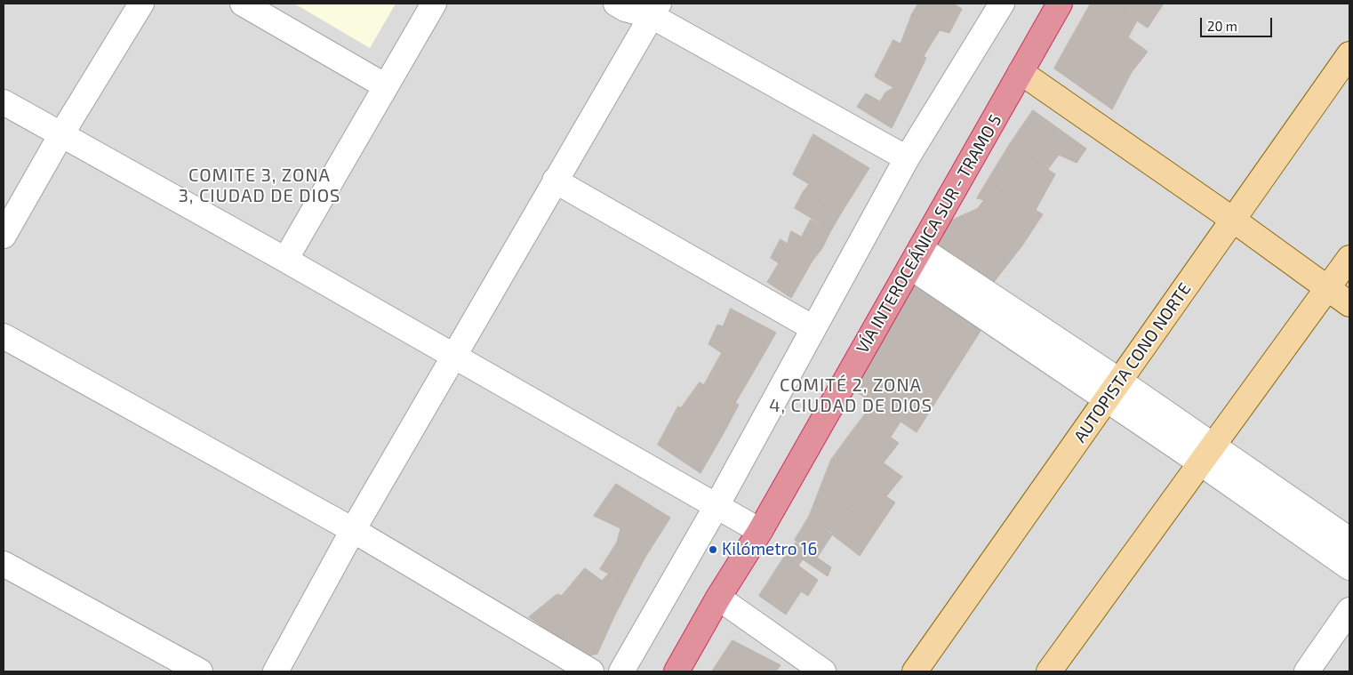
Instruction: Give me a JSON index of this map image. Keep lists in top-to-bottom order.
{
  "streets": {
    "highway": ["VÍA INTEROCEÁNICA SUR - TRAMO 5"],
    "main road": ["AUTOPISTA CONO NORTE"]
  },
  "districts": ["COMITE 3, ZONA 3, CIUDAD DE DIOS", "COMITÉ 2, ZONA 4, CIUDAD DE DIOS"],
  "places": ["Kilómetro 16"],
  "scale_bar": "20 m"
}
